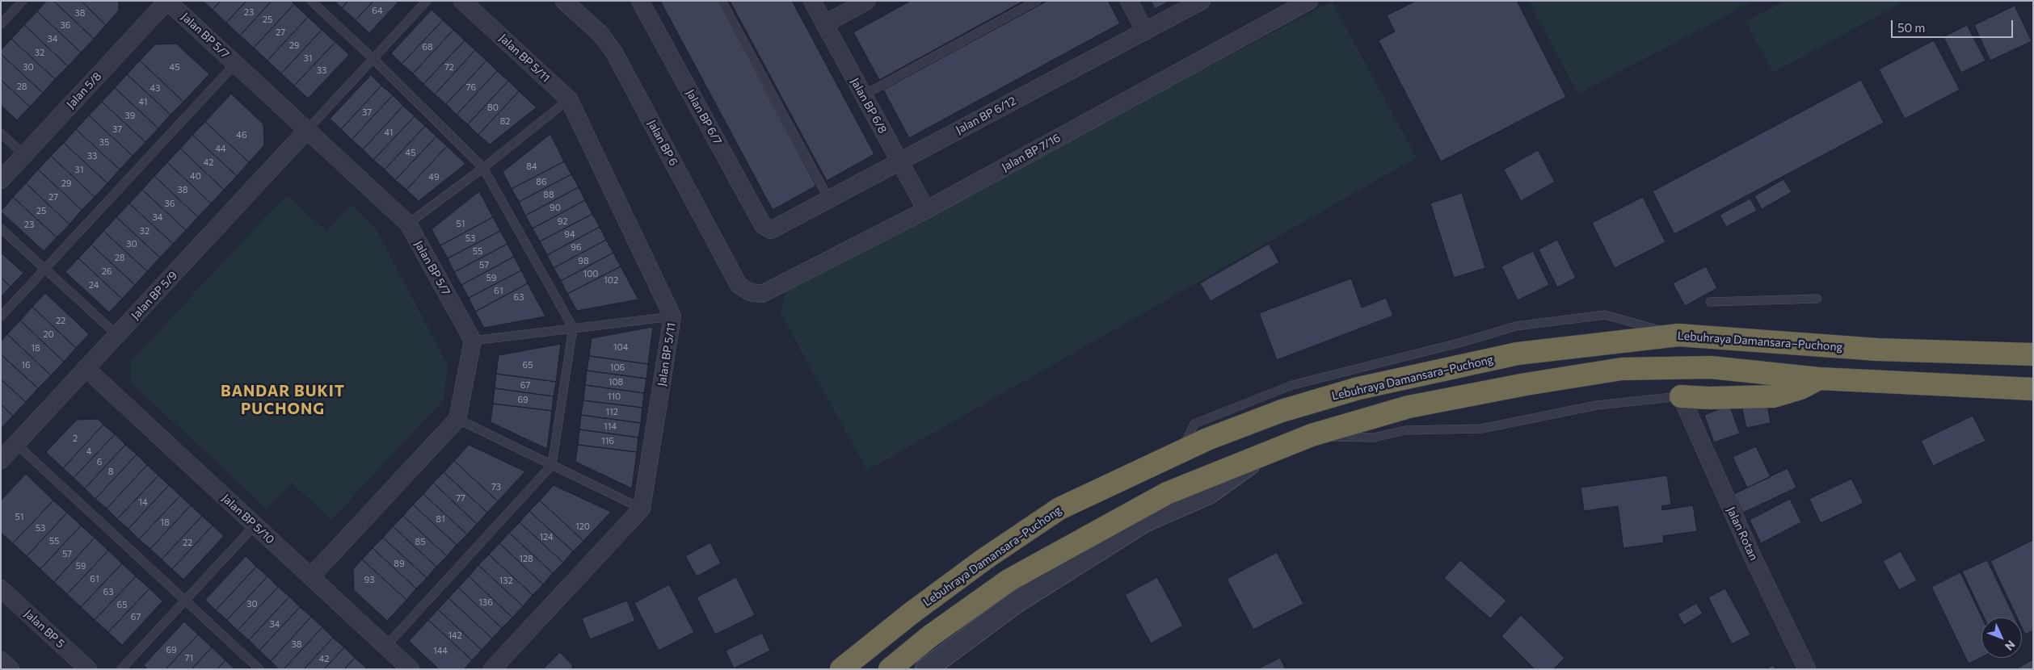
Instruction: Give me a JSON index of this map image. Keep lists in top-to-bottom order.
{
  "streets": {
    "highway": ["Lebuhraya Damansara–Puchong"],
    "street": [
      "Jalan BP 5/7",
      "Jalan BP 5/11",
      "Jalan 5/8",
      "Jalan BP 6/8",
      "Jalan BP 6/12",
      "Jalan BP 6/7",
      "Jalan BP 6",
      "Jalan BP 7/16",
      "Jalan BP 5/9",
      "Jalan BP 5/10",
      "Jalan Rotan",
      "Jalan BP 5"
    ]
  },
  "crossings": [
    ["Jalan BP 5/7", "Jalan 5/8"],
    ["Jalan BP 5/7", "Jalan BP 5/9"],
    ["Jalan BP 6/8", "Jalan BP 6/12"],
    ["Jalan BP 6/8", "Jalan BP 7/16"],
    ["Jalan BP 6/12", "Jalan BP 6/7"],
    ["Jalan BP 6", "Jalan BP 7/16"],
    ["Jalan BP 5/9", "Jalan BP 5/10"]
  ],
  "districts": ["BANDAR BUKIT PUCHONG"],
  "house_numbers": [
    "64",
    "23",
    "38",
    "25",
    "36",
    "27",
    "34",
    "29",
    "68",
    "32",
    "31",
    "30",
    "45",
    "72",
    "33",
    "28",
    "76",
    "43",
    "41",
    "80",
    "37",
    "39",
    "82",
    "37",
    "41",
    "46",
    "35",
    "44",
    "45",
    "33",
    "42",
    "84",
    "31",
    "40",
    "49",
    "86",
    "29",
    "38",
    "88",
    "27",
    "36",
    "90",
    "25",
    "34",
    "92",
    "51",
    "23",
    "32",
    "94",
    "53",
    "30",
    "96",
    "55",
    "28",
    "98",
    "57",
    "26",
    "100",
    "59",
    "102",
    "24",
    "61",
    "63",
    "22",
    "20",
    "104",
    "18",
    "16",
    "65",
    "106",
    "108",
    "67",
    "110",
    "69",
    "112",
    "114",
    "2",
    "116",
    "4",
    "6",
    "8",
    "73",
    "77",
    "14",
    "51",
    "81",
    "18",
    "120",
    "53",
    "124",
    "55",
    "85",
    "22",
    "57",
    "128",
    "89",
    "59",
    "61",
    "93",
    "132",
    "63",
    "136",
    "30",
    "65",
    "67",
    "34",
    "142",
    "38",
    "69",
    "144",
    "71",
    "42"
  ],
  "scale_bar": "50 m",
  "north": "bottom right"
}
